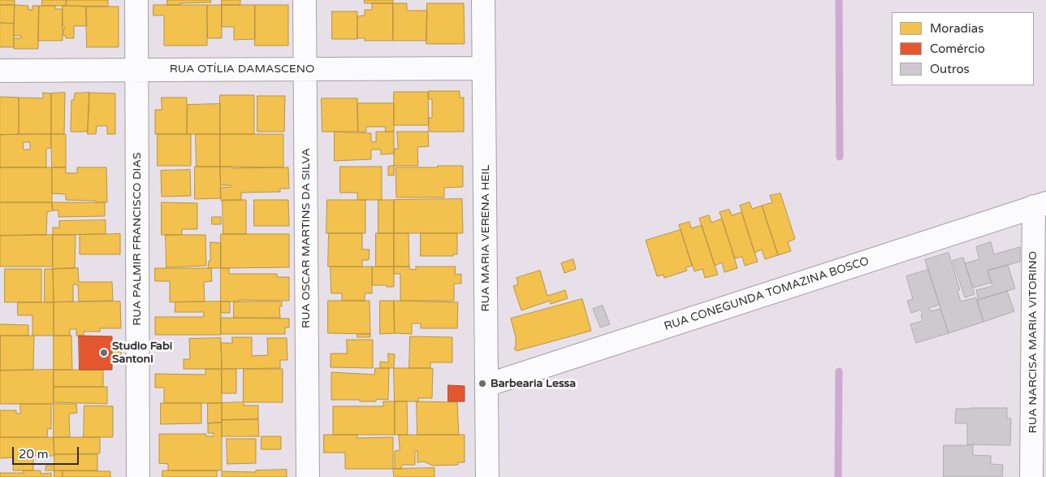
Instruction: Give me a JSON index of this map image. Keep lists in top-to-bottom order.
{
  "streets": {
    "street": [
      "RUA OTÍLIA DAMASCENO",
      "RUA OSCAR MARTINS DA SILVA",
      "RUA MARIA VERENA HEIL",
      "RUA PALMIR FRANCISCO DIAS",
      "RUA CONEGUNDA TOMAZINA BOSCO",
      "RUA NARCISA MARIA VITORINO"
    ]
  },
  "crossings": [
    ["RUA OTÍLIA DAMASCENO", "RUA OSCAR MARTINS DA SILVA"],
    ["RUA OTÍLIA DAMASCENO", "RUA MARIA VERENA HEIL"],
    ["RUA OTÍLIA DAMASCENO", "RUA PALMIR FRANCISCO DIAS"],
    ["RUA MARIA VERENA HEIL", "RUA CONEGUNDA TOMAZINA BOSCO"],
    ["RUA CONEGUNDA TOMAZINA BOSCO", "RUA NARCISA MARIA VITORINO"]
  ],
  "places": ["Studio Fabi Santoni", "Barbearia Lessa"],
  "legend": ["Moradias", "Comércio", "Outros"],
  "scale_bar": "20 m"
}
